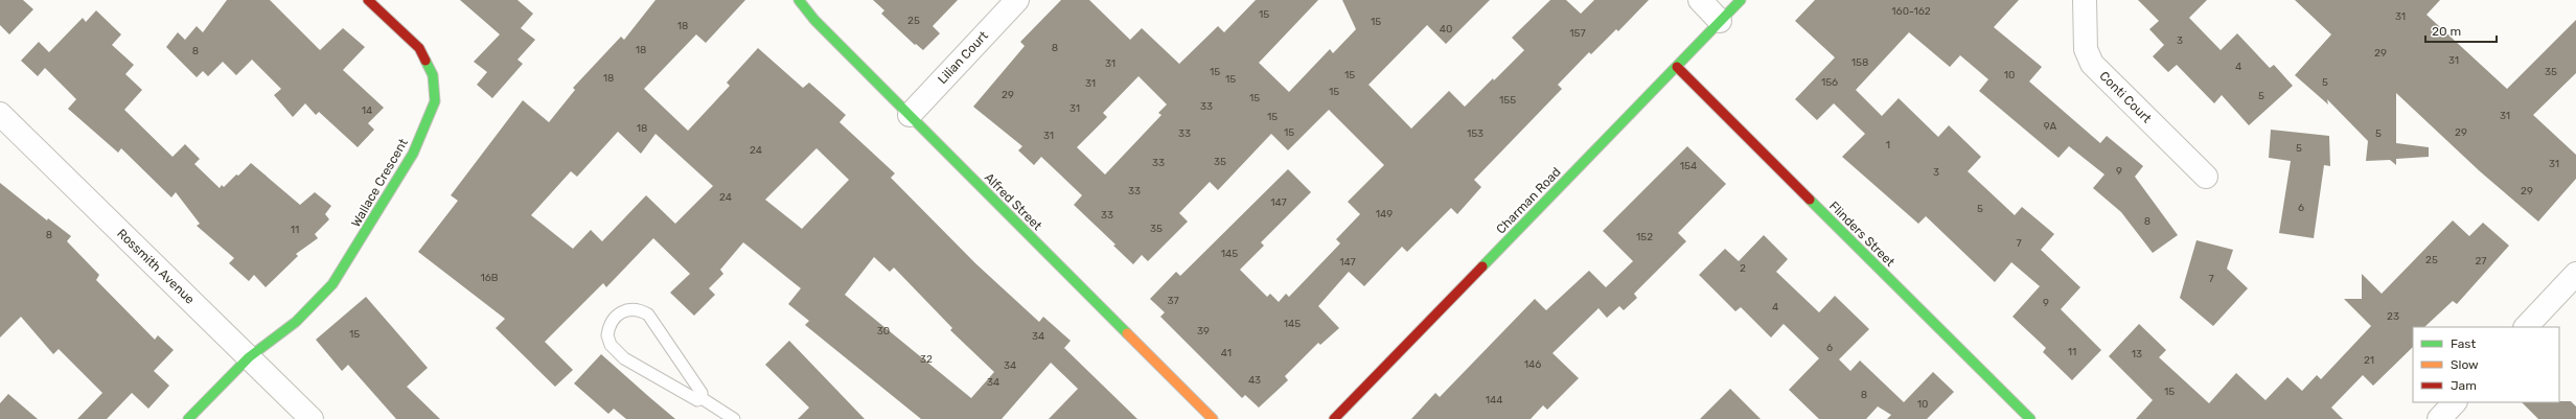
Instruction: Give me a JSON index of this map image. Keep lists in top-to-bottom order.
{
  "streets": {
    "street": [
      "Lilian Court",
      "Conti Court",
      "Wallace Crescent",
      "Charman Road",
      "Alfred Street",
      "Flinders Street",
      "Rossmith Avenue"
    ]
  },
  "crossings": [
    ["Lilian Court", "Alfred Street"],
    ["Wallace Crescent", "Rossmith Avenue"],
    ["Charman Road", "Flinders Street"]
  ],
  "house_numbers": [
    "160-162",
    "15",
    "31",
    "25",
    "15",
    "18",
    "40",
    "157",
    "3",
    "8",
    "18",
    "8",
    "29",
    "31",
    "158",
    "31",
    "4",
    "15",
    "35",
    "15",
    "10",
    "18",
    "15",
    "156",
    "5",
    "31",
    "15",
    "29",
    "5",
    "15",
    "155",
    "33",
    "31",
    "14",
    "31",
    "15",
    "9A",
    "18",
    "15",
    "29",
    "33",
    "153",
    "5",
    "31",
    "1",
    "5",
    "24",
    "35",
    "33",
    "31",
    "154",
    "9",
    "3",
    "33",
    "29",
    "24",
    "147",
    "6",
    "5",
    "149",
    "33",
    "8",
    "35",
    "11",
    "8",
    "152",
    "7",
    "145",
    "25",
    "27",
    "147",
    "2",
    "16B",
    "7",
    "37",
    "9",
    "4",
    "23",
    "145",
    "30",
    "39",
    "15",
    "34",
    "6",
    "11",
    "41",
    "13",
    "32",
    "21",
    "146",
    "34",
    "43",
    "34",
    "15",
    "8",
    "144",
    "10"
  ],
  "legend": ["Fast", "Slow", "Jam"],
  "scale_bar": "20 m"
}
